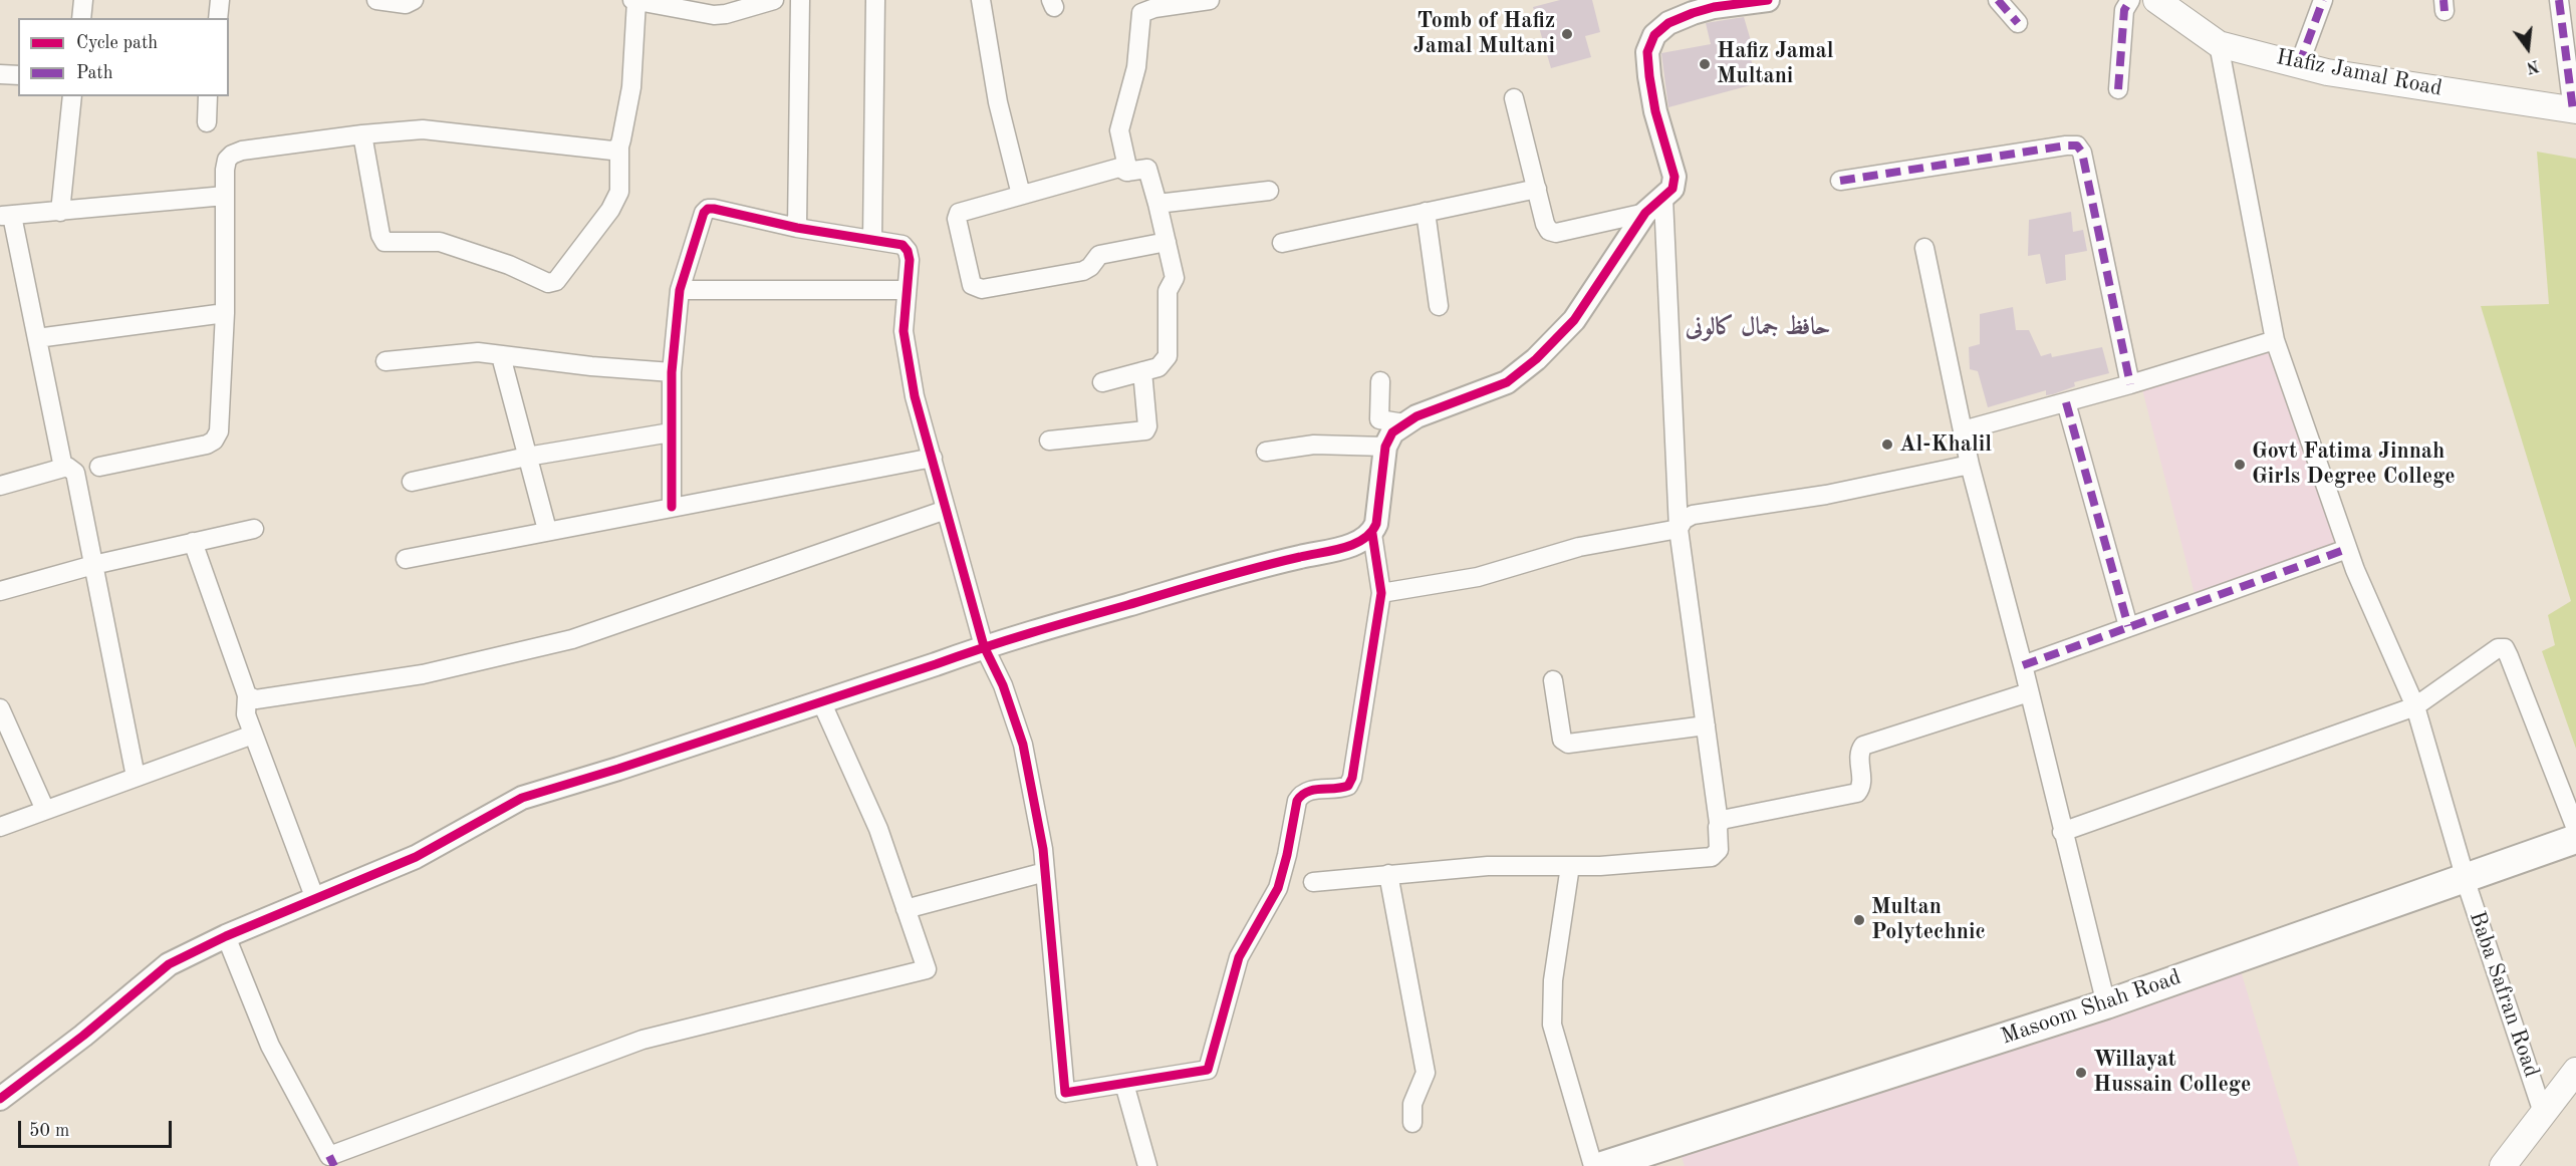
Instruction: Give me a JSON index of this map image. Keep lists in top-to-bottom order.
{
  "streets": {
    "main road": ["Hafiz Jamal Road", "Baba Safran Road", "Masoom Shah Road"]
  },
  "crossings": [
    ["Hafiz Jamal Road", "Baba Safran Road"],
    ["Baba Safran Road", "Masoom Shah Road"]
  ],
  "districts": ["حافظ جمال کالونی"],
  "places": [
    "Tomb of Hafiz Jamal Multani",
    "Hafiz Jamal Multani",
    "Al-Khalil",
    "Govt Fatima Jinnah Girls Degree College",
    "Multan Polytechnic",
    "Willayat Hussain College"
  ],
  "legend": ["Cycle path", "Path"],
  "scale_bar": "50 m",
  "north": "bottom"
}
